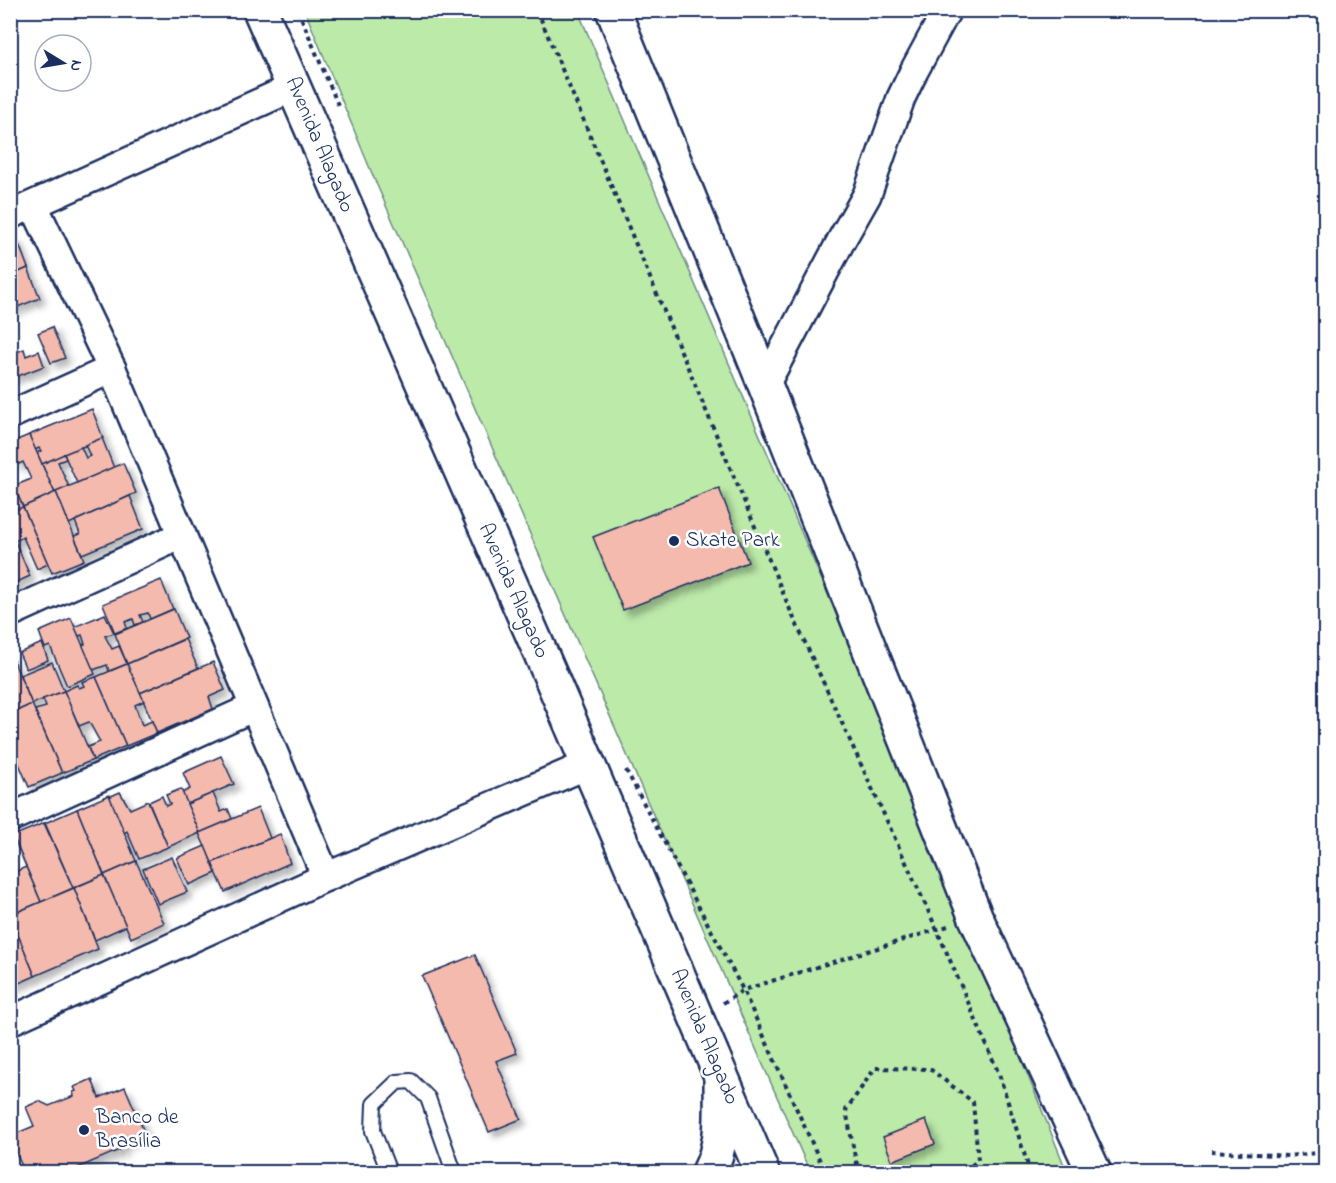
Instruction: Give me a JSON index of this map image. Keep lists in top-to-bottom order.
{
  "streets": {
    "main road": ["Avenida Alagado"]
  },
  "places": ["Skate Park", "Banco de Brasília"],
  "north": "right"
}
